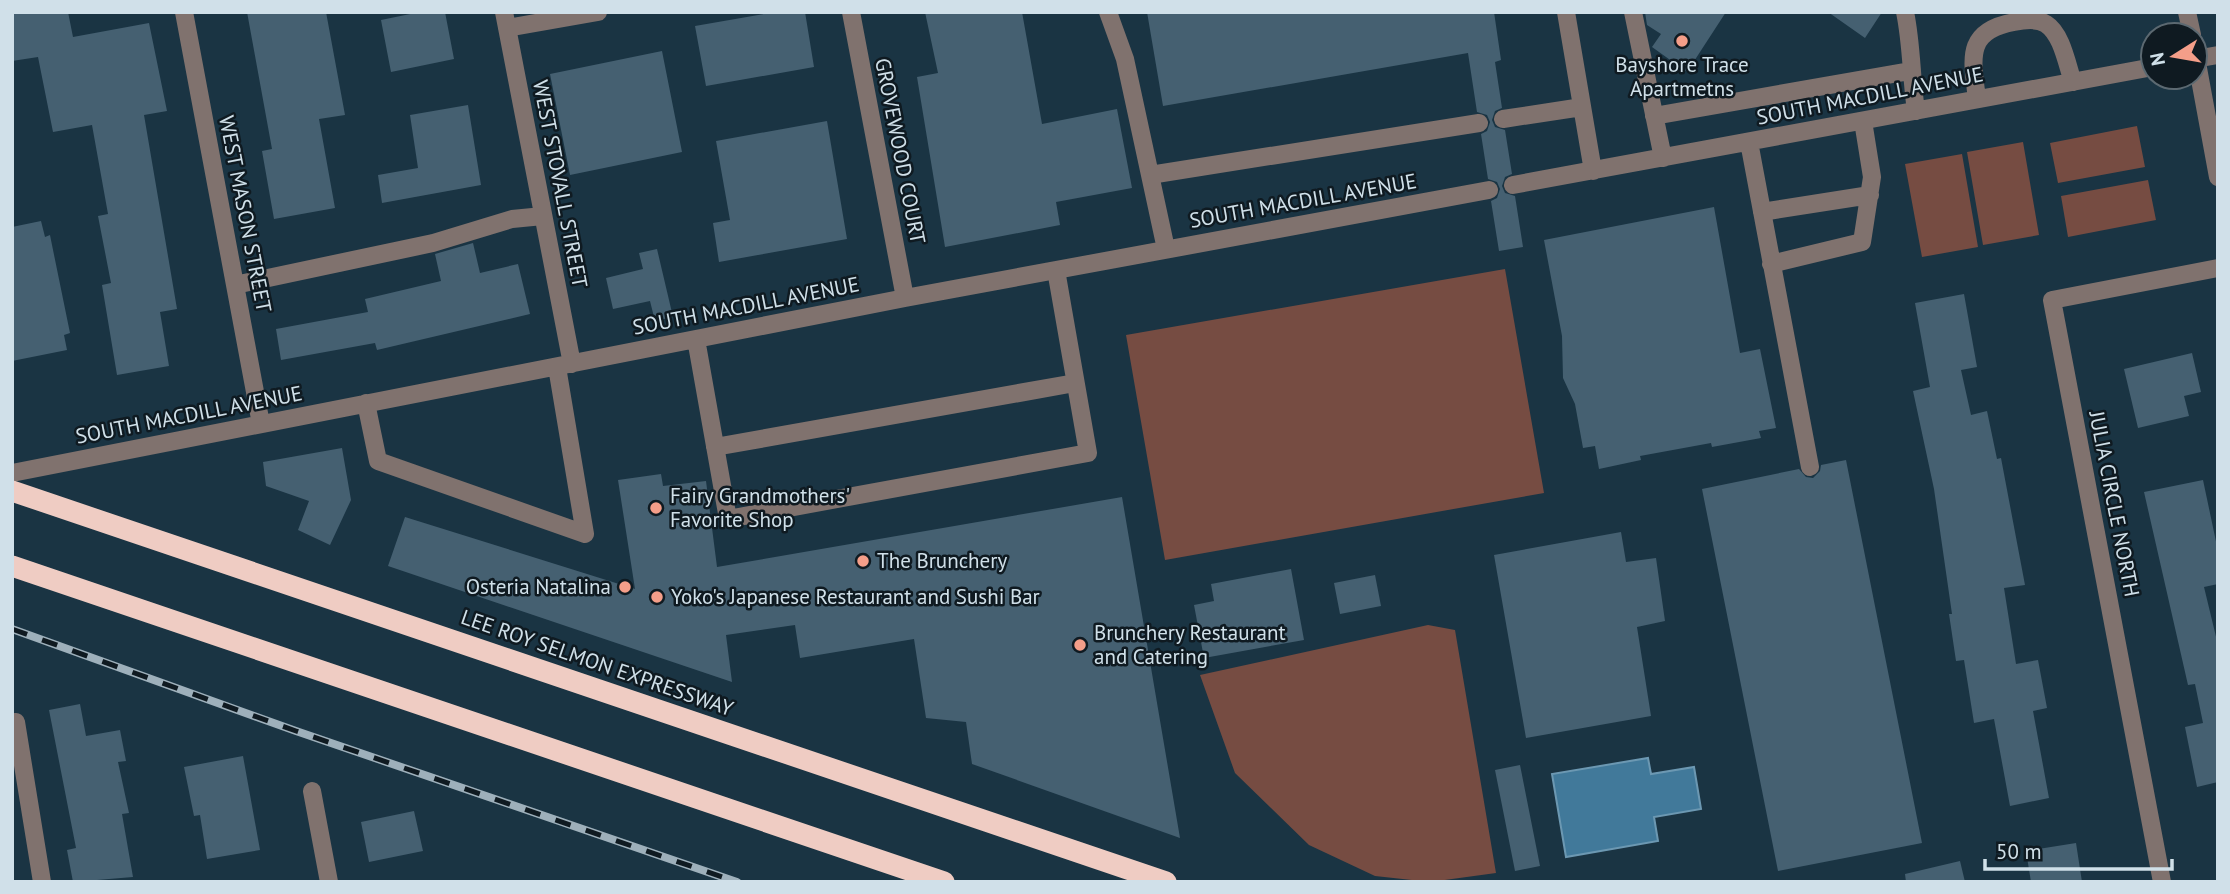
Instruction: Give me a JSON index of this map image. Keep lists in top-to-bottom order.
{
  "streets": {
    "highway": ["LEE ROY SELMON EXPRESSWAY"],
    "street": [
      "SOUTH MACDILL AVENUE",
      "GROVEWOOD COURT",
      "WEST STOVALL STREET",
      "WEST MASON STREET",
      "JULIA CIRCLE NORTH"
    ]
  },
  "crossings": [
    ["SOUTH MACDILL AVENUE", "GROVEWOOD COURT"],
    ["SOUTH MACDILL AVENUE", "WEST STOVALL STREET"],
    ["SOUTH MACDILL AVENUE", "WEST MASON STREET"]
  ],
  "places": [
    "Bayshore Trace Apartmetns",
    "Fairy Grandmothers' Favorite Shop",
    "The Brunchery",
    "Osteria Natalina",
    "Yoko's Japanese Restaurant and Sushi Bar",
    "Brunchery Restaurant and Catering"
  ],
  "scale_bar": "50 m",
  "north": "left"
}
